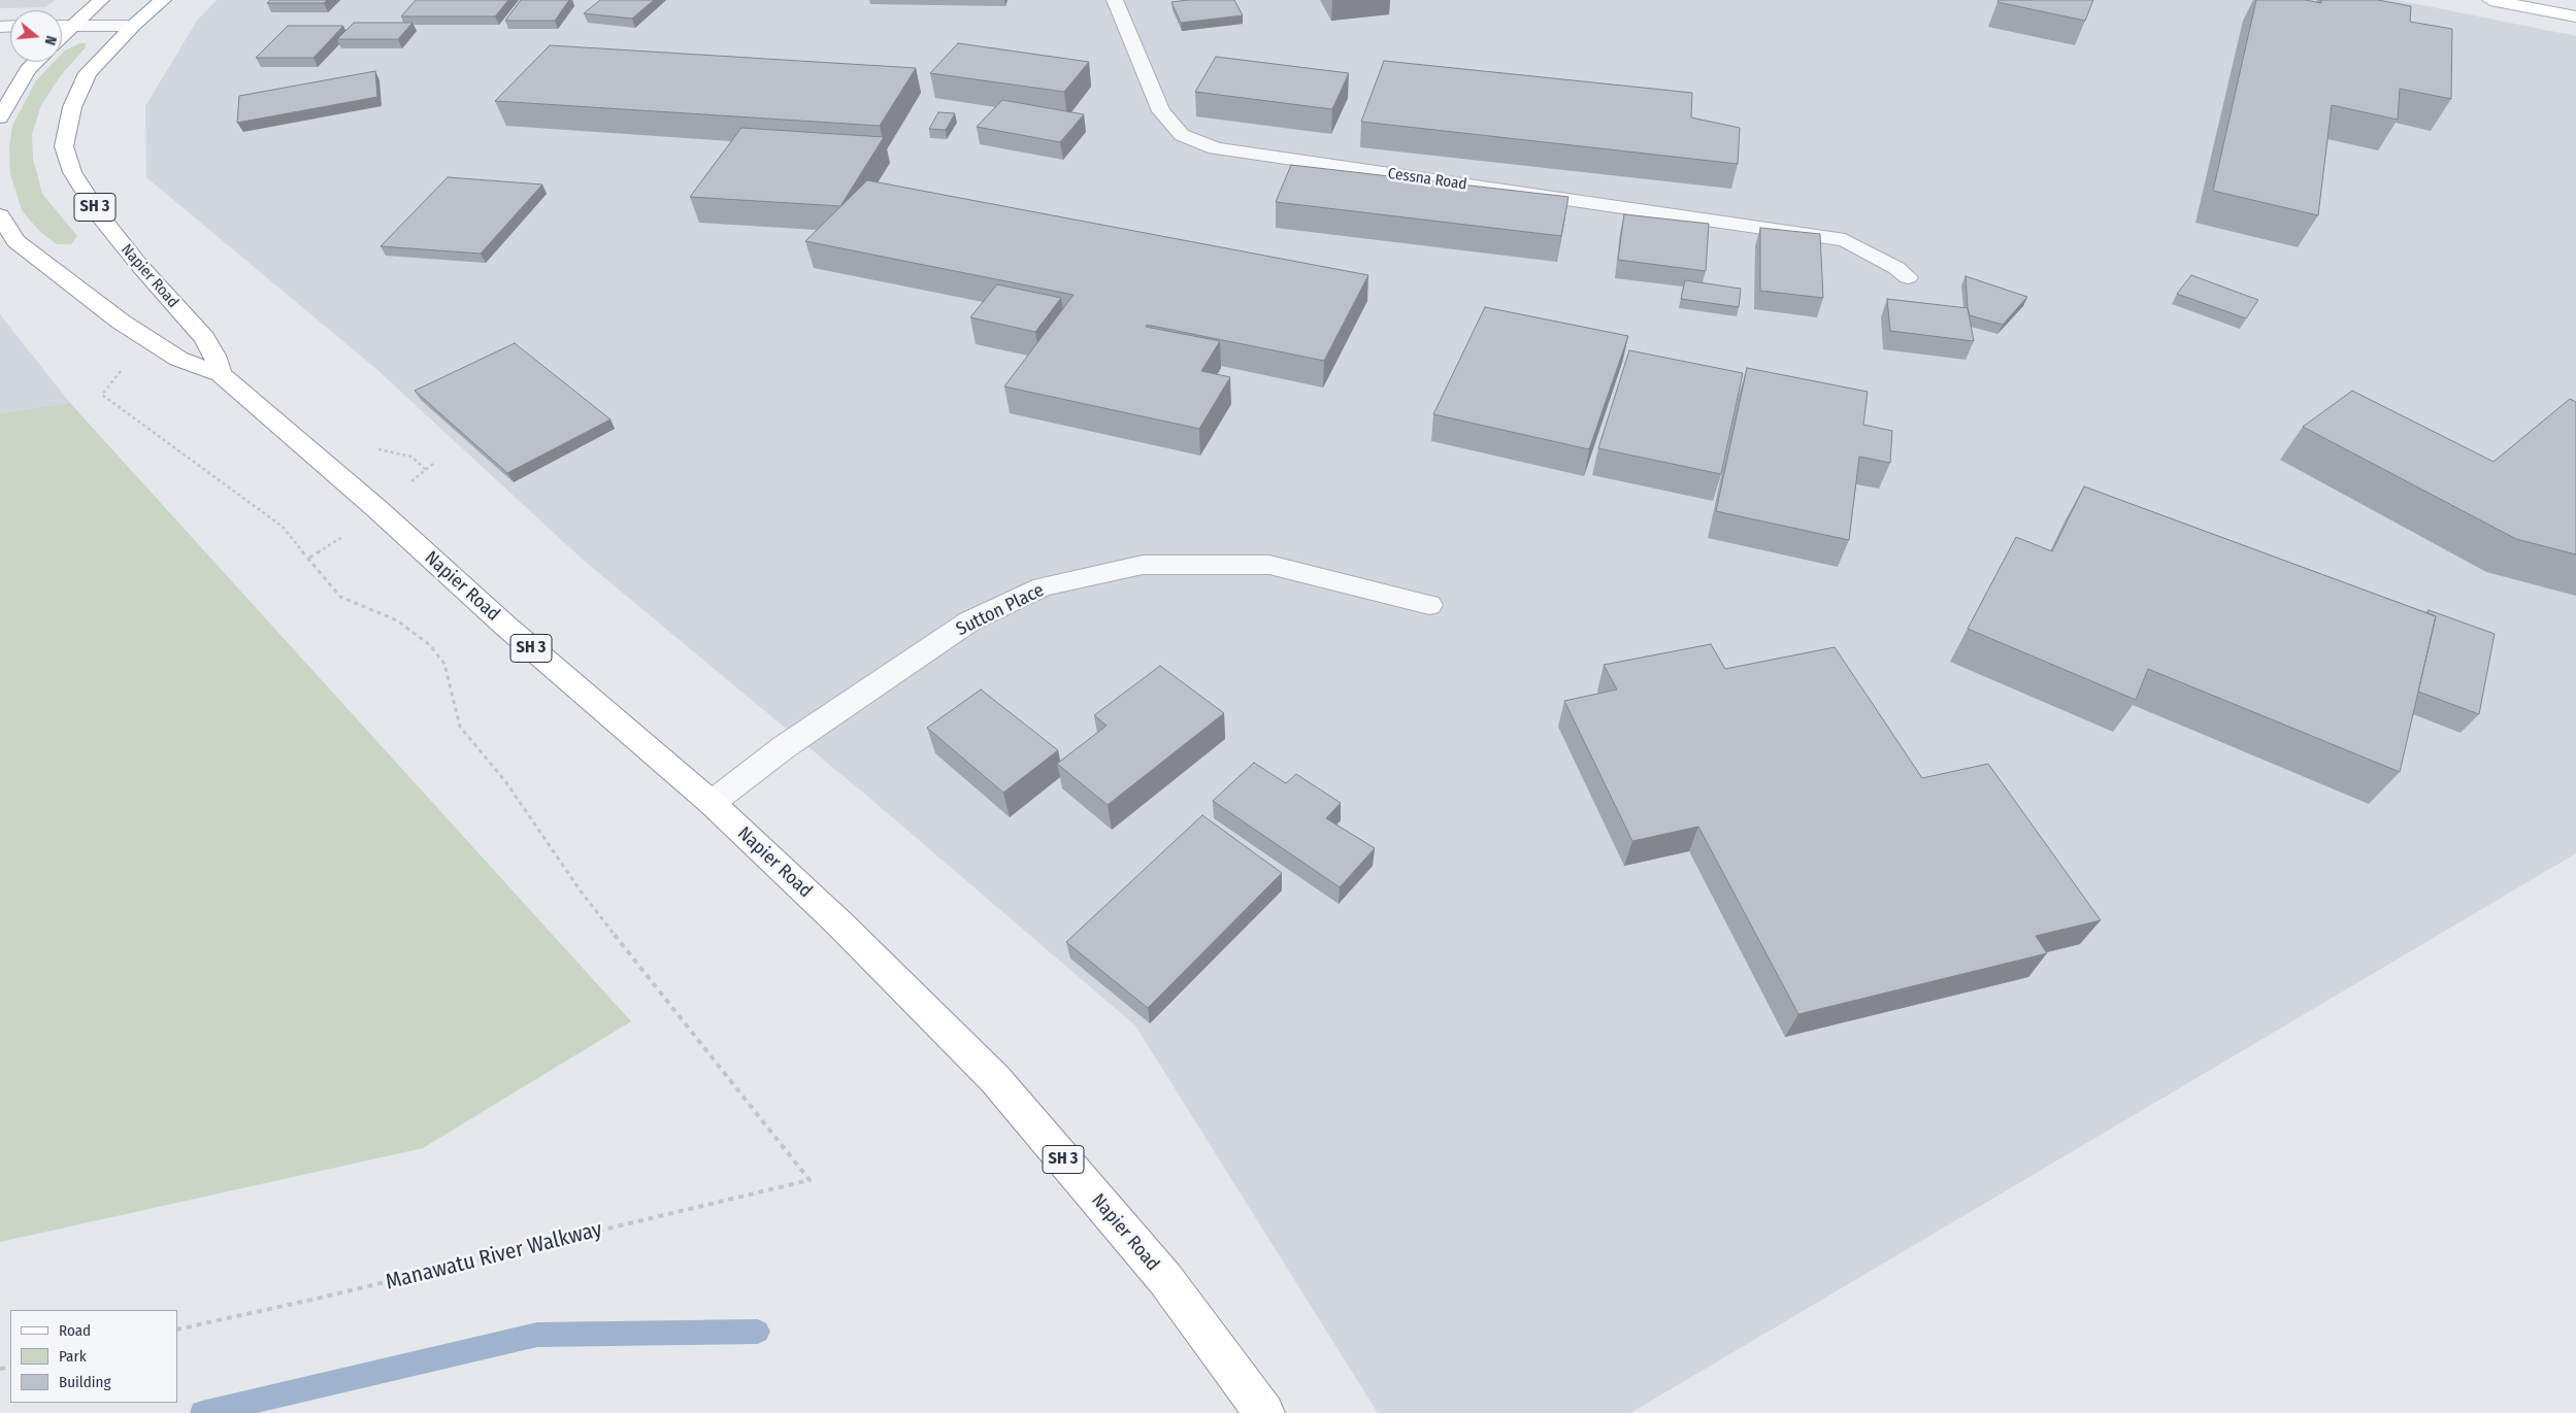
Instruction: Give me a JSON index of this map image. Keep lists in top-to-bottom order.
{
  "streets": {
    "main road": ["SH 3", "Napier Road"],
    "street": ["Cessna Road", "Sutton Place"],
    "path": ["Manawatu River Walkway"]
  },
  "crossings": [
    ["Napier Road", "Sutton Place"]
  ],
  "legend": ["Road", "Park", "Building"],
  "north": "right"
}
